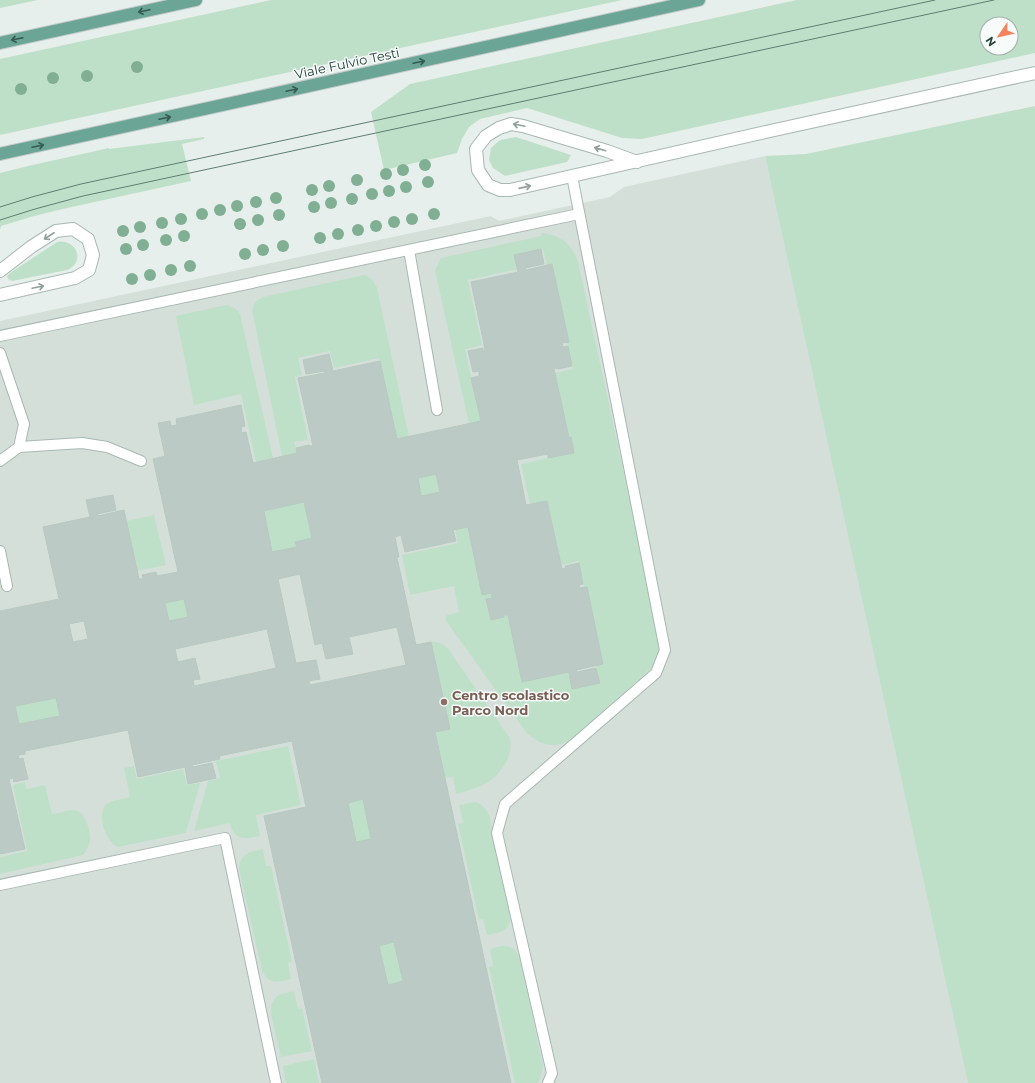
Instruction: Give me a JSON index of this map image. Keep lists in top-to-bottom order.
{
  "streets": {
    "main road": ["Viale Fulvio Testi"]
  },
  "one_way": ["Viale Fulvio Testi"],
  "places": ["Centro scolastico Parco Nord"],
  "north": "bottom left"
}
